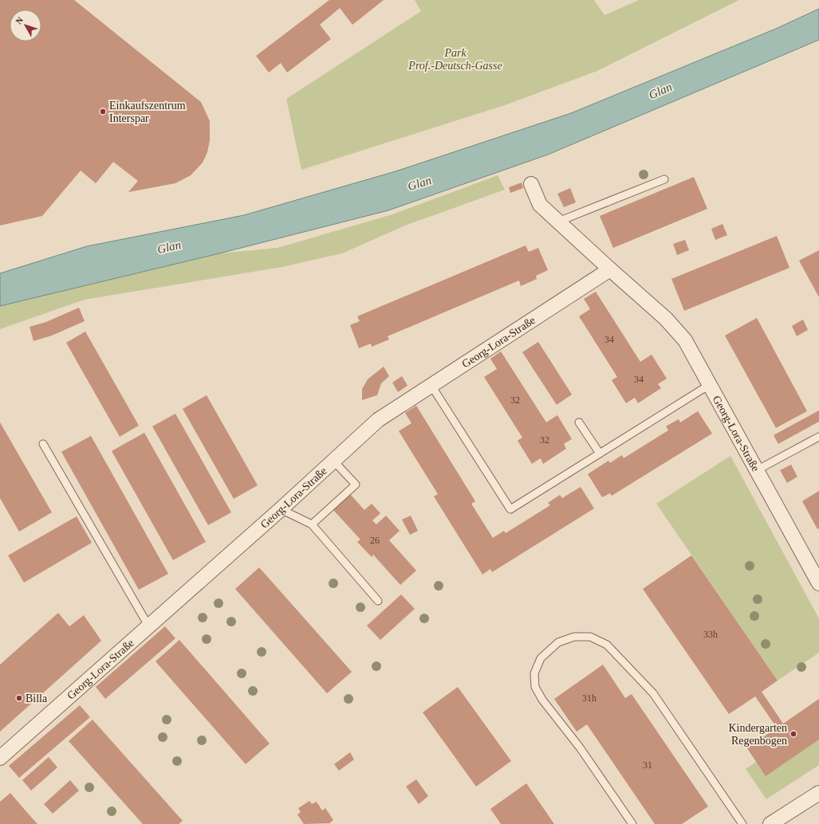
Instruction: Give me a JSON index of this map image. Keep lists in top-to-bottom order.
{
  "streets": {
    "street": ["Georg-Lora-Straße"]
  },
  "water": ["Glan"],
  "parks": ["Park Prof.-Deutsch-Gasse"],
  "places": ["Einkaufszentrum Interspar", "Billa", "Kindergarten Regenbogen"],
  "house_numbers": [
    "34",
    "34",
    "32",
    "32",
    "26",
    "33h",
    "31h",
    "31"
  ],
  "north": "top left"
}
